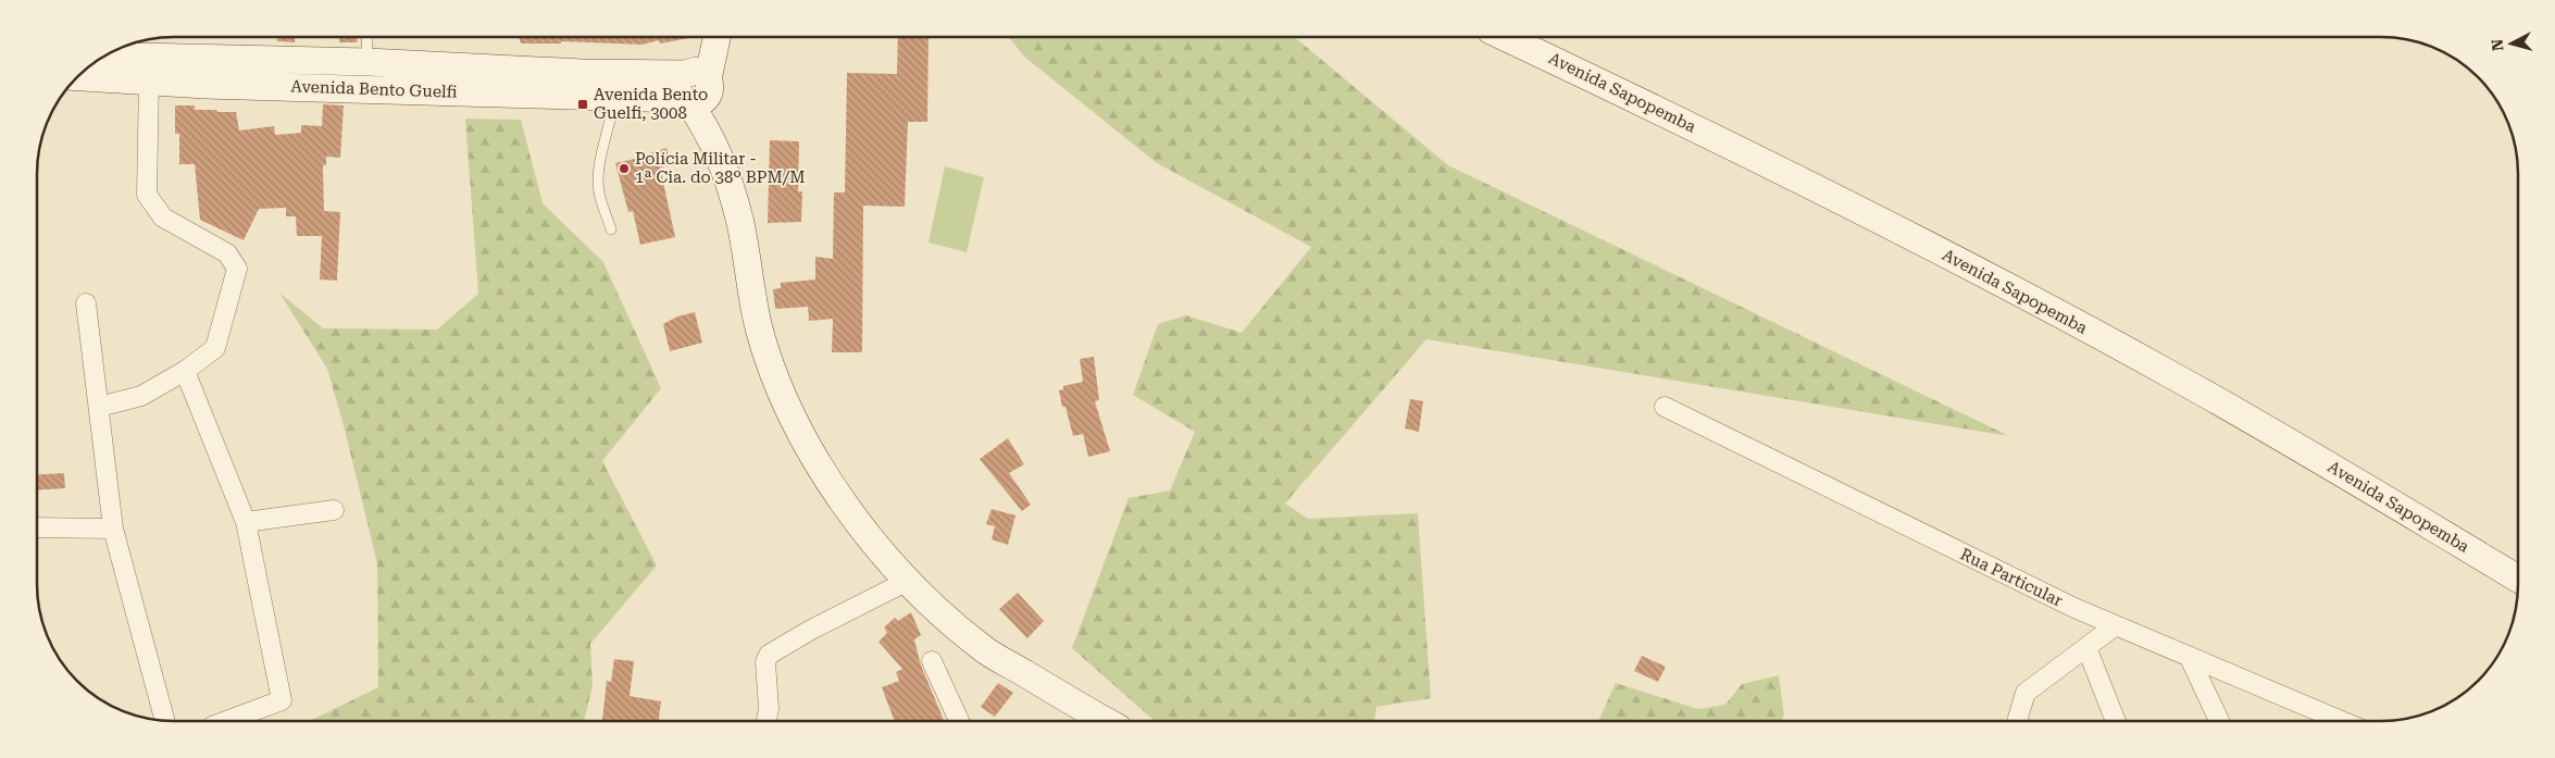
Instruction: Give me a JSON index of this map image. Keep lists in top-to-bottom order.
{
  "streets": {
    "main road": ["Avenida Bento Guelfi", "Avenida Sapopemba"],
    "street": ["Rua Particular"]
  },
  "places": {
    "transit": ["Avenida Bento Guelfi, 3008"],
    "other": ["Polícia Militar - 1ª Cia. do 38º BPM/M"]
  },
  "north": "left"
}
